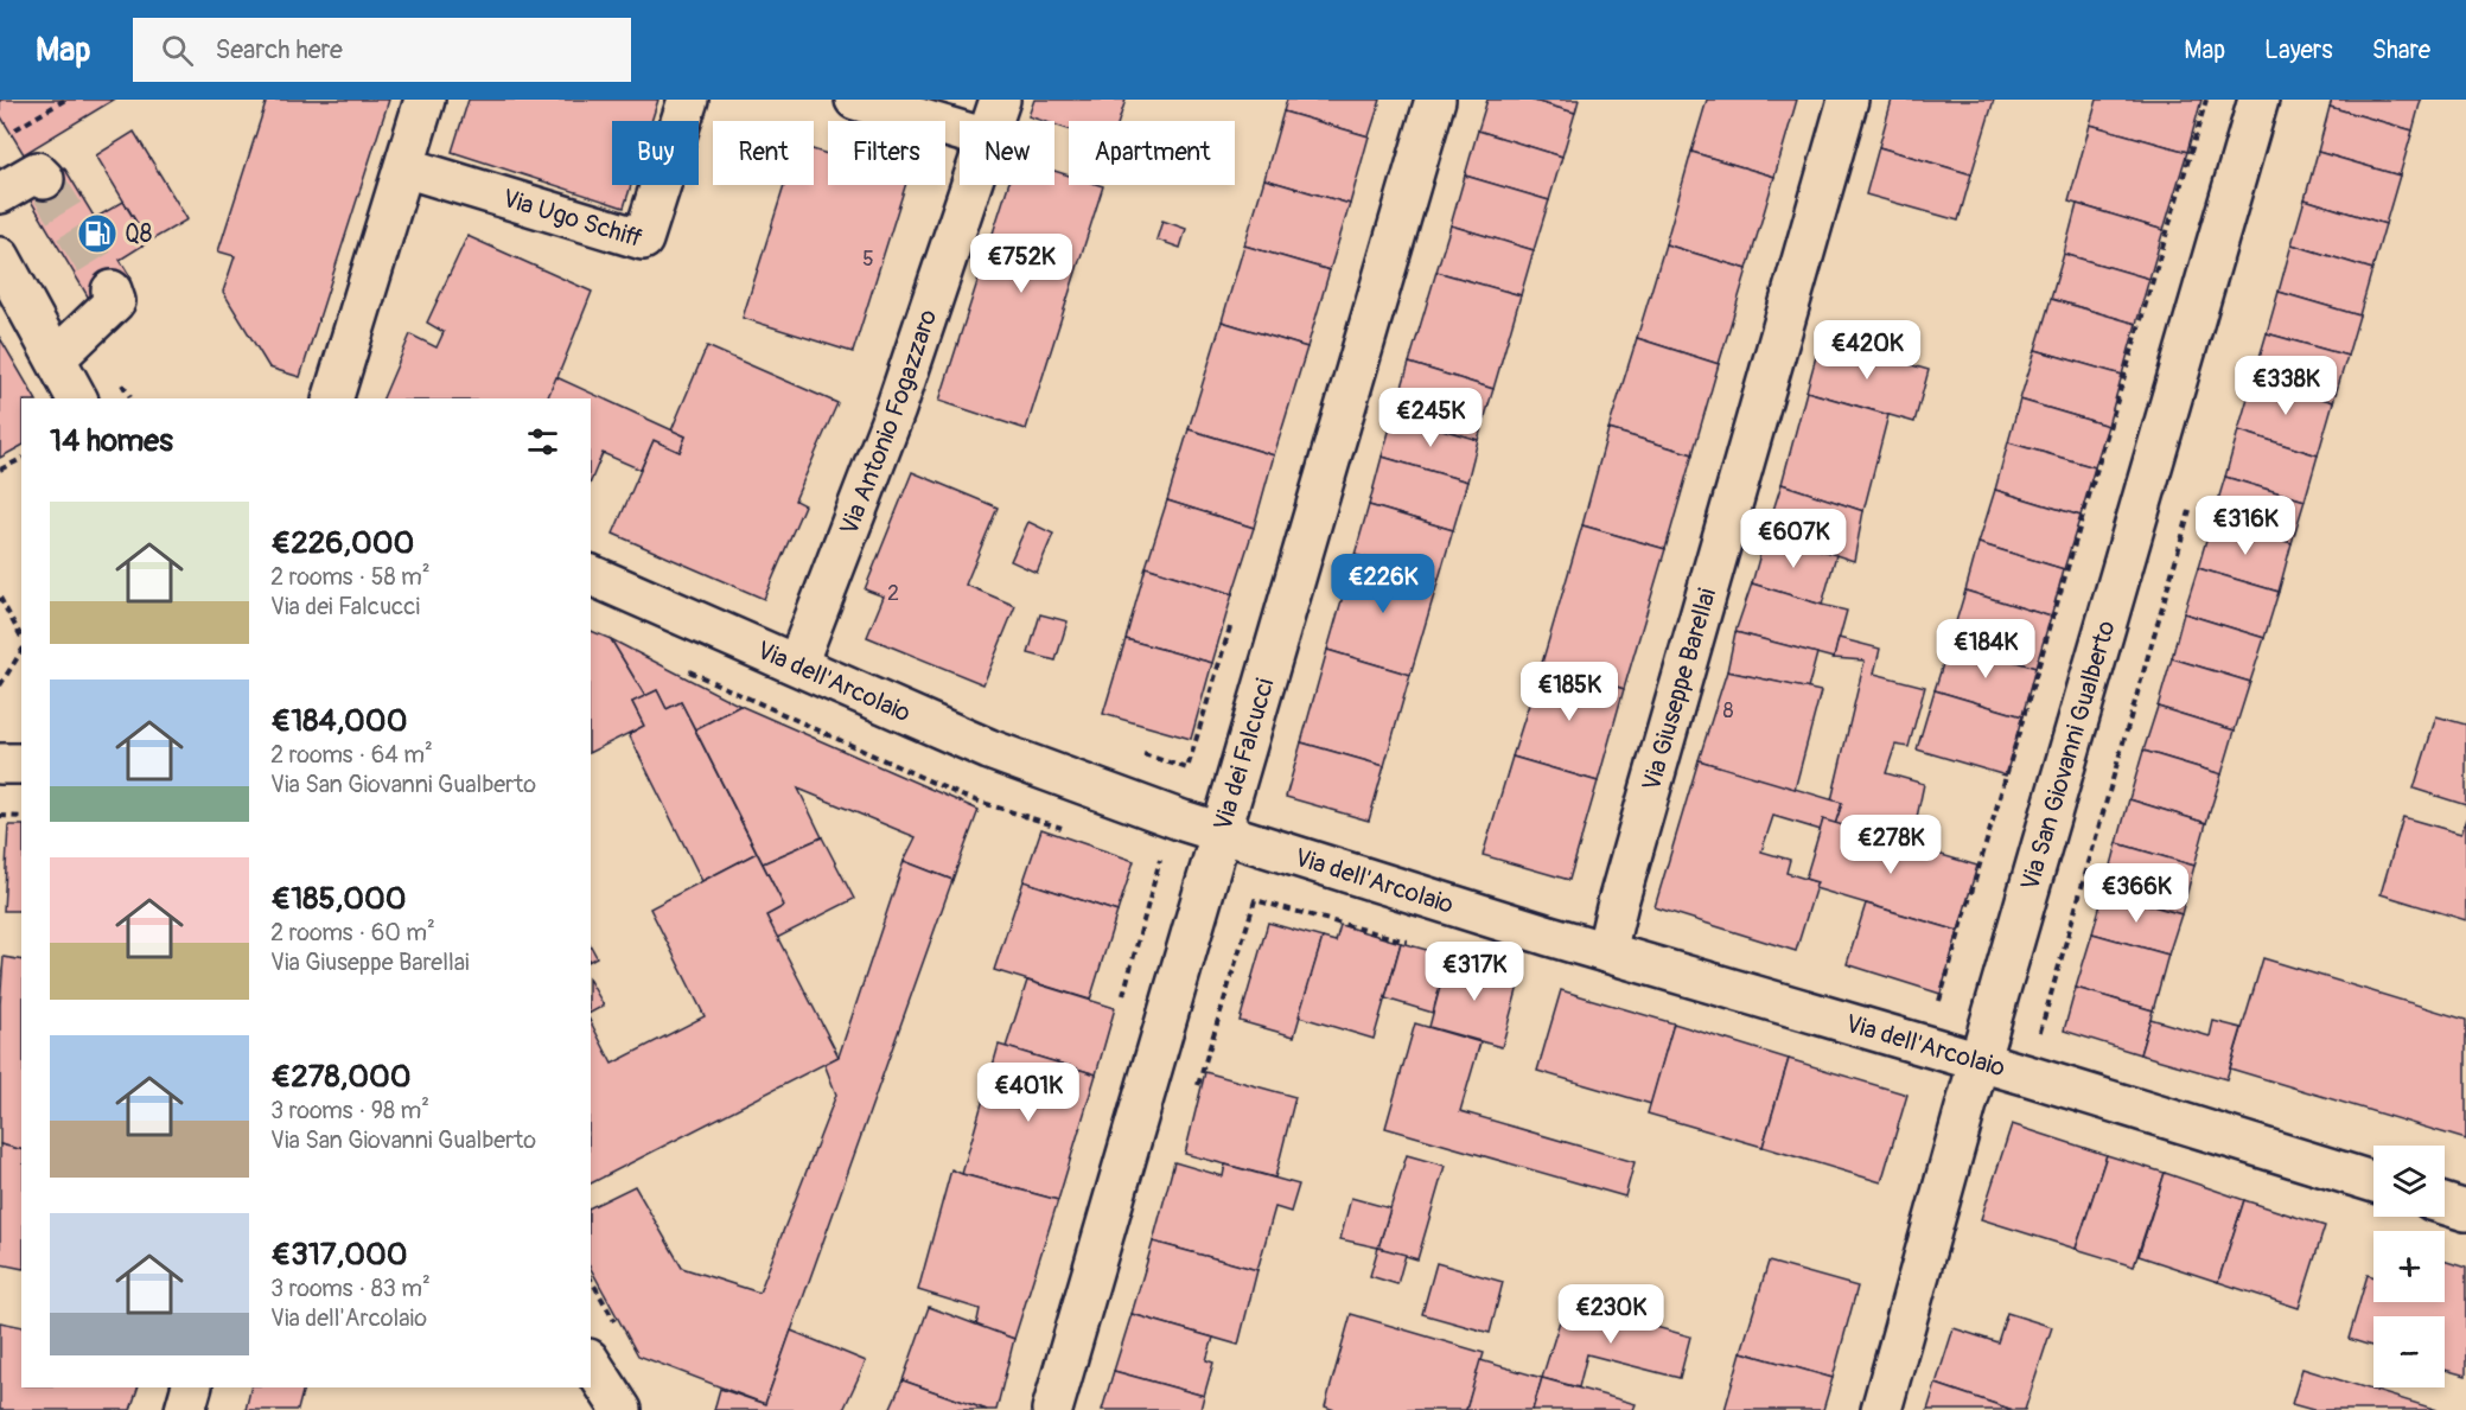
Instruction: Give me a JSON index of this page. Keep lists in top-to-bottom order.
{
  "streets": {
    "street": [
      "Via Ugo Schiff",
      "Via Antonio Fogazzaro",
      "Via dell'Arcolaio",
      "Via Giuseppe Barellai",
      "Via dei Falcucci",
      "Via San Giovanni Gualberto"
    ]
  },
  "crossings": [
    ["Via Antonio Fogazzaro", "Via dell'Arcolaio"],
    ["Via dell'Arcolaio", "Via Giuseppe Barellai"],
    ["Via dell'Arcolaio", "Via dei Falcucci"],
    ["Via dell'Arcolaio", "Via San Giovanni Gualberto"]
  ],
  "places": {
    "fuel station": ["Q8"]
  },
  "house_numbers": ["5", "2", "8"],
  "page": {
    "header": "Map",
    "search": "Search here",
    "nav": ["Map", "Layers", "Share"],
    "chip": [
      "Buy",
      "Rent",
      "Filters",
      "New",
      "Apartment"
    ],
    "price": [
      "€752K",
      "€420K",
      "€338K",
      "€245K",
      "€316K",
      "€607K",
      "€226K",
      "€184K",
      "€185K",
      "€278K",
      "€366K",
      "€317K",
      "€401K",
      "€230K"
    ],
    "heading": "14 homes",
    "list": [
      {
        "name": "€226,000",
        "note": "2 rooms · 58 m² · Via dei Falcucci"
      },
      {
        "name": "€184,000",
        "note": "2 rooms · 64 m² · Via San Giovanni Gualberto"
      },
      {
        "name": "€185,000",
        "note": "2 rooms · 60 m² · Via Giuseppe Barellai"
      },
      {
        "name": "€278,000",
        "note": "3 rooms · 98 m² · Via San Giovanni Gualberto"
      },
      {
        "name": "€317,000",
        "note": "3 rooms · 83 m² · Via dell'Arcolaio"
      }
    ],
    "map_buttons": ["+", "−"]
  }
}
